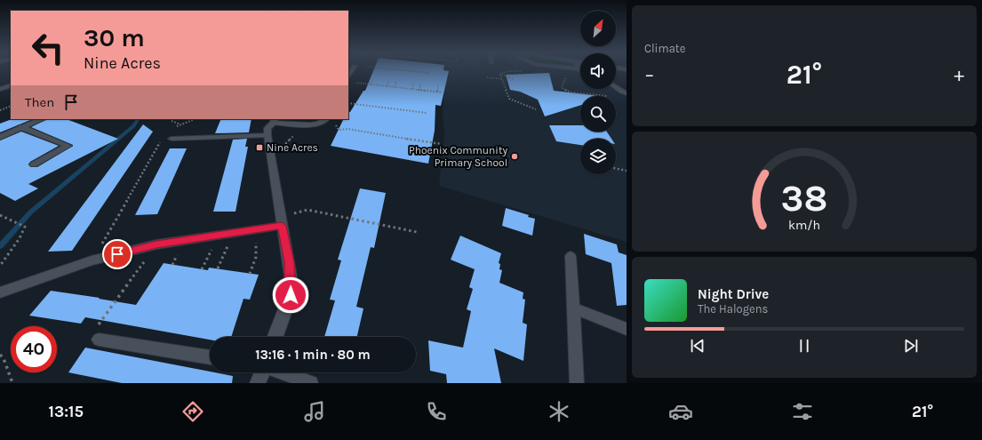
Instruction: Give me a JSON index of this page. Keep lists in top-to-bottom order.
{
  "places": {
    "transit": ["Nine Acres"],
    "other": ["Phoenix Community Primary School"]
  },
  "north": "top right",
  "page": {
    "tile": "Climate",
    "turn": ["30 m", "Nine Acres"],
    "heat": ["−", "21°", "+"],
    "then": "Then",
    "song": ["Night Drive", "The Halogens"],
    "limit": "40",
    "trip": "13:16 · 1 min · 80 m",
    "tabs": ["13:15", "21°"],
    "gauge": ["38", "km/h"]
  }
}
